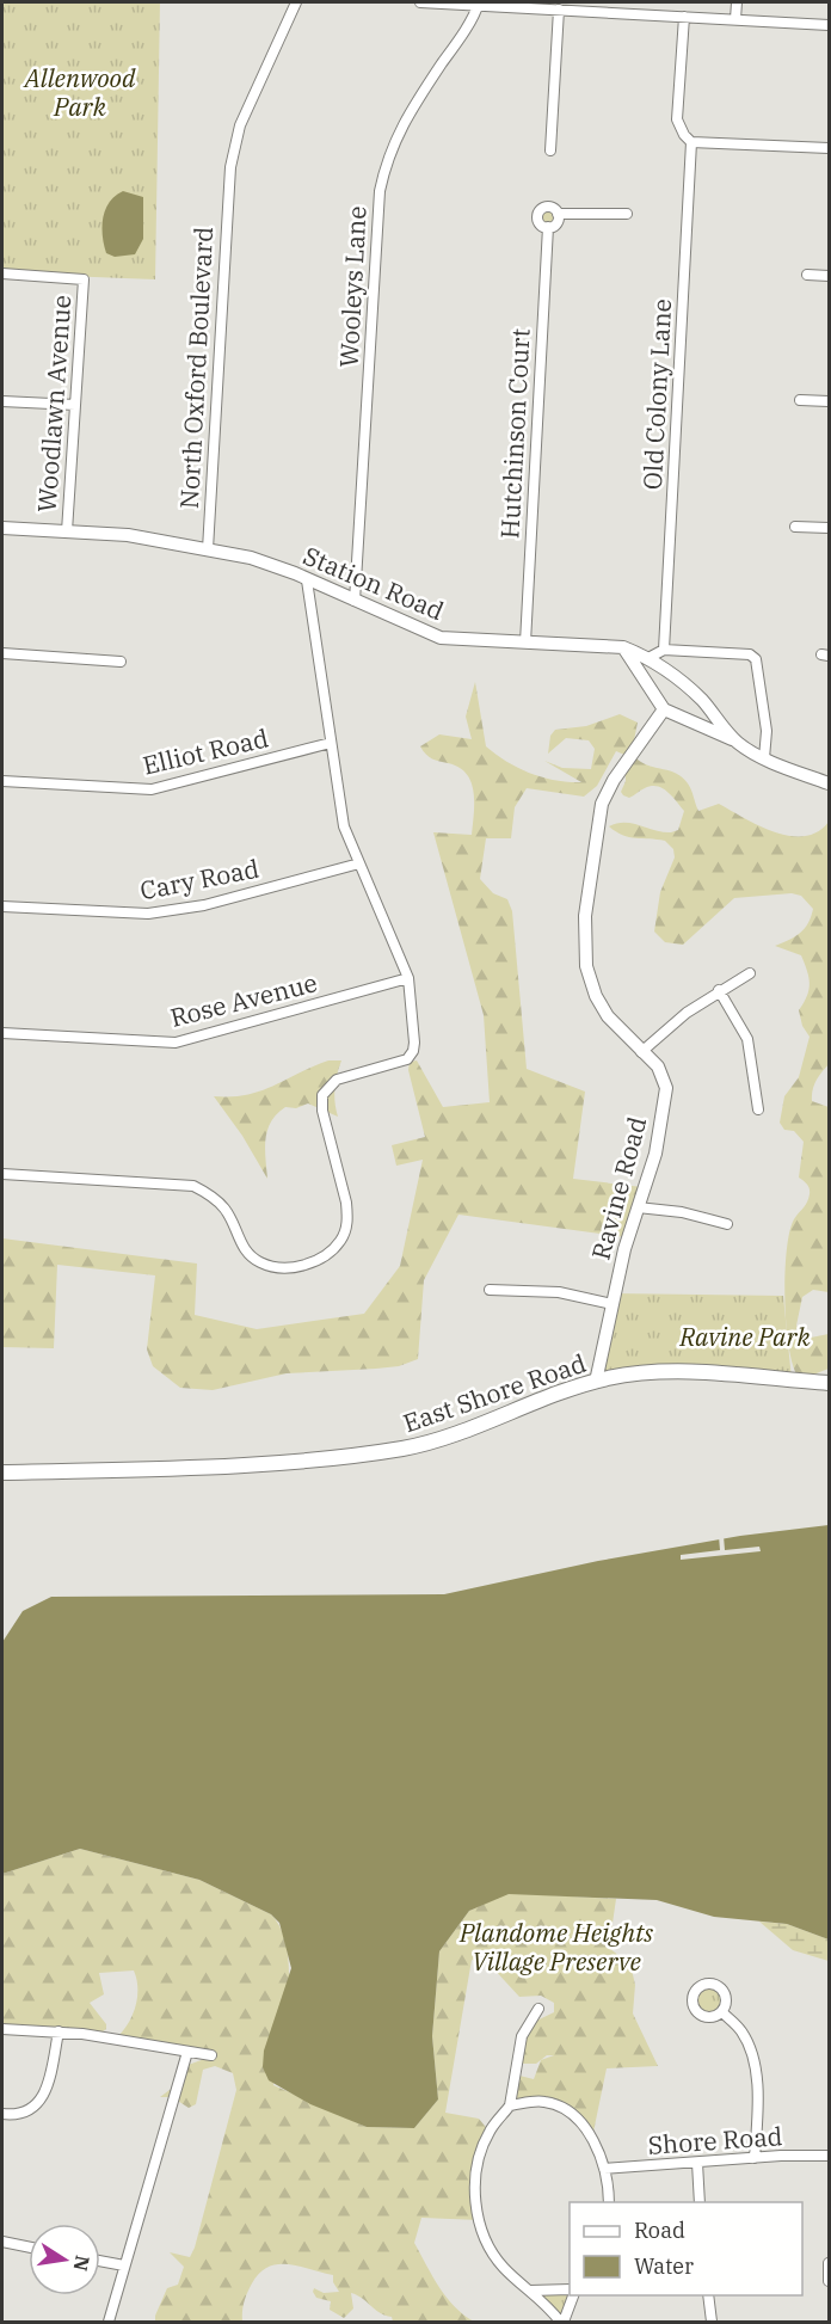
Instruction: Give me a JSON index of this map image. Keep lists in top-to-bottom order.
{
  "streets": {
    "main road": ["East Shore Road"],
    "street": [
      "Wooleys Lane",
      "North Oxford Boulevard",
      "Old Colony Lane",
      "Woodlawn Avenue",
      "Hutchinson Court",
      "Station Road",
      "Elliot Road",
      "Cary Road",
      "Rose Avenue",
      "Ravine Road",
      "Shore Road"
    ]
  },
  "crossings": [
    ["Wooleys Lane", "Station Road"],
    ["North Oxford Boulevard", "Station Road"],
    ["Woodlawn Avenue", "Station Road"],
    ["Hutchinson Court", "Station Road"],
    ["Station Road", "Ravine Road"],
    ["Ravine Road", "East Shore Road"]
  ],
  "parks": ["Allenwood Park", "Ravine Park", "Plandome Heights Village Preserve"],
  "legend": ["Road", "Water"],
  "north": "right"
}
